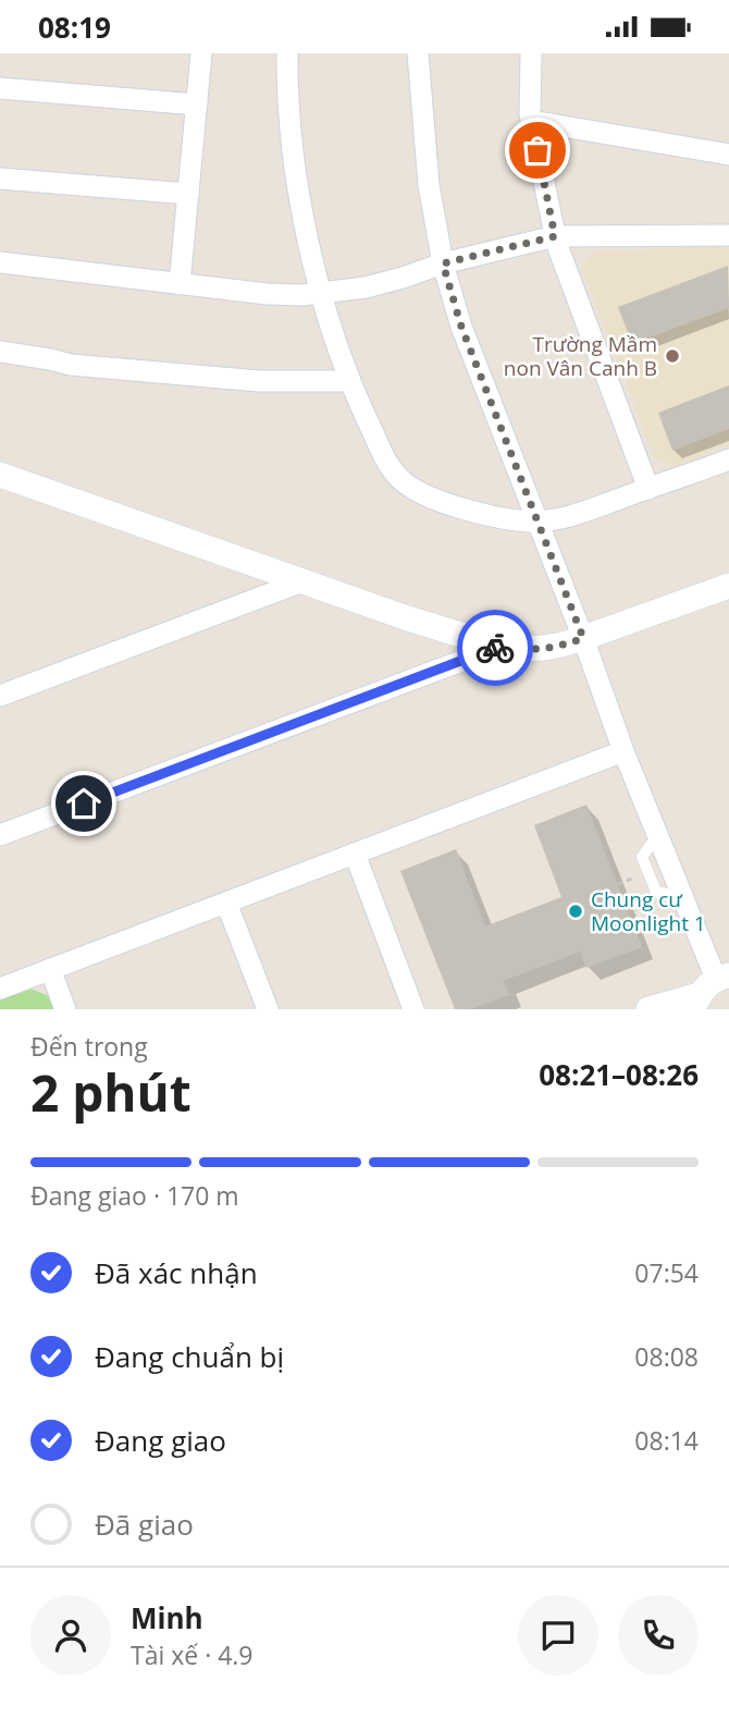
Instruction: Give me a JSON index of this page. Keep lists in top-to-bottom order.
{
  "places": ["Trường Mầm non Vân Canh B", "Chung cư Moonlight 1"],
  "page": {
    "status": "08:19",
    "heading": ["2 phút", "Đến trong", "08:21–08:26"],
    "panel": ["Minh", "Tài xế · 4.9"],
    "bar": "Đang giao · 170 m",
    "list": [
      ["Đã xác nhận", "07:54"],
      ["Đang chuẩn bị", "08:08"],
      ["Đang giao", "08:14"],
      "Đã giao"
    ]
  }
}
